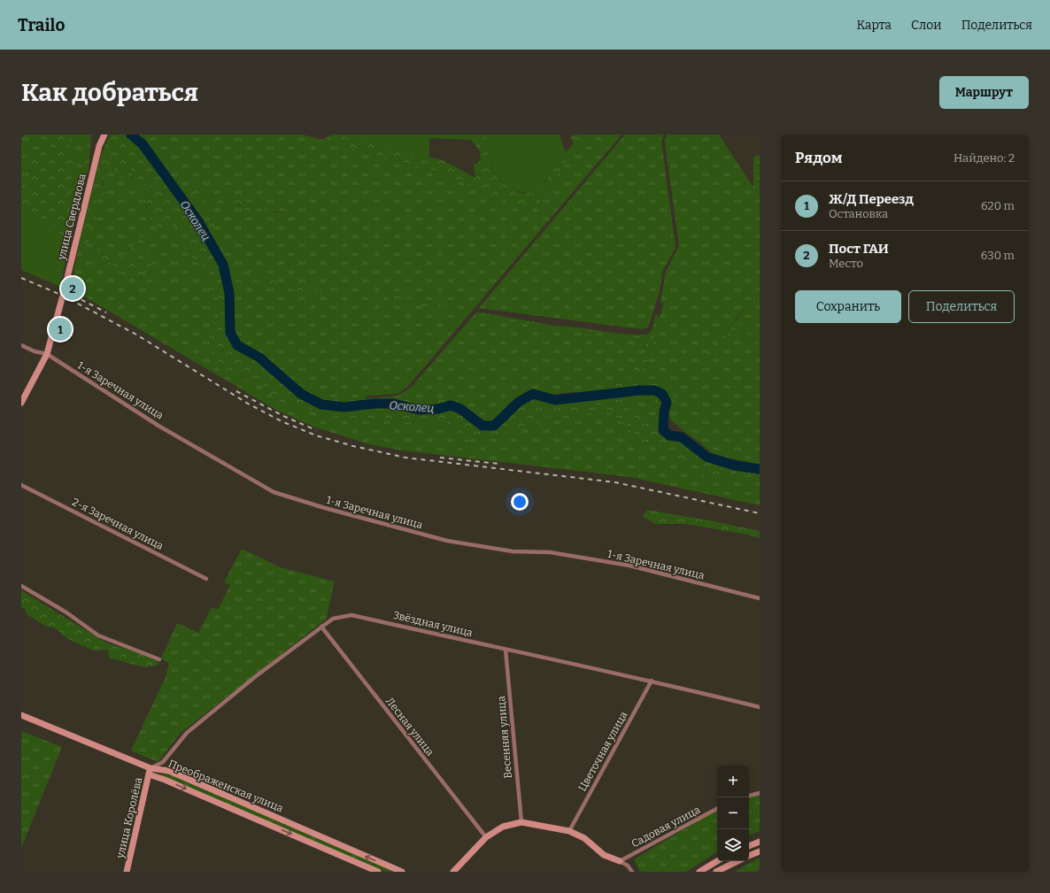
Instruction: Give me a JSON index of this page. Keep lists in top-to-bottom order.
{
  "streets": {
    "street": [
      "улица Свердлова",
      "1-я Заречная улица",
      "2-я Заречная улица",
      "Звёздная улица",
      "Лесная улица",
      "Весенняя улица",
      "Цветочная улица",
      "Преображенская улица",
      "улица Королёва",
      "Садовая улица"
    ]
  },
  "crossings": [
    ["улица Свердлова", "1-я Заречная улица"],
    ["Звёздная улица", "Лесная улица"],
    ["Звёздная улица", "Весенняя улица"],
    ["Звёздная улица", "Цветочная улица"],
    ["Звёздная улица", "Преображенская улица"],
    ["Звёздная улица", "улица Королёва"],
    ["Преображенская улица", "улица Королёва"]
  ],
  "water": ["Осколец"],
  "page": {
    "header": "Trailo",
    "nav": ["Карта", "Слои", "Поделиться"],
    "buttons": [
      "Маршрут",
      ["Сохранить", "Поделиться"]
    ],
    "title": "Как добраться",
    "heading": ["Рядом", "Найдено: 2"],
    "list": [
      {
        "mark": "1",
        "name": "Ж/Д Переезд",
        "note": "Остановка",
        "value": "620 m"
      },
      {
        "mark": "2",
        "name": "Пост ГАИ",
        "note": "Место",
        "value": "630 m"
      }
    ],
    "pins": ["2", "1"],
    "map_buttons": ["+", "−"]
  }
}
